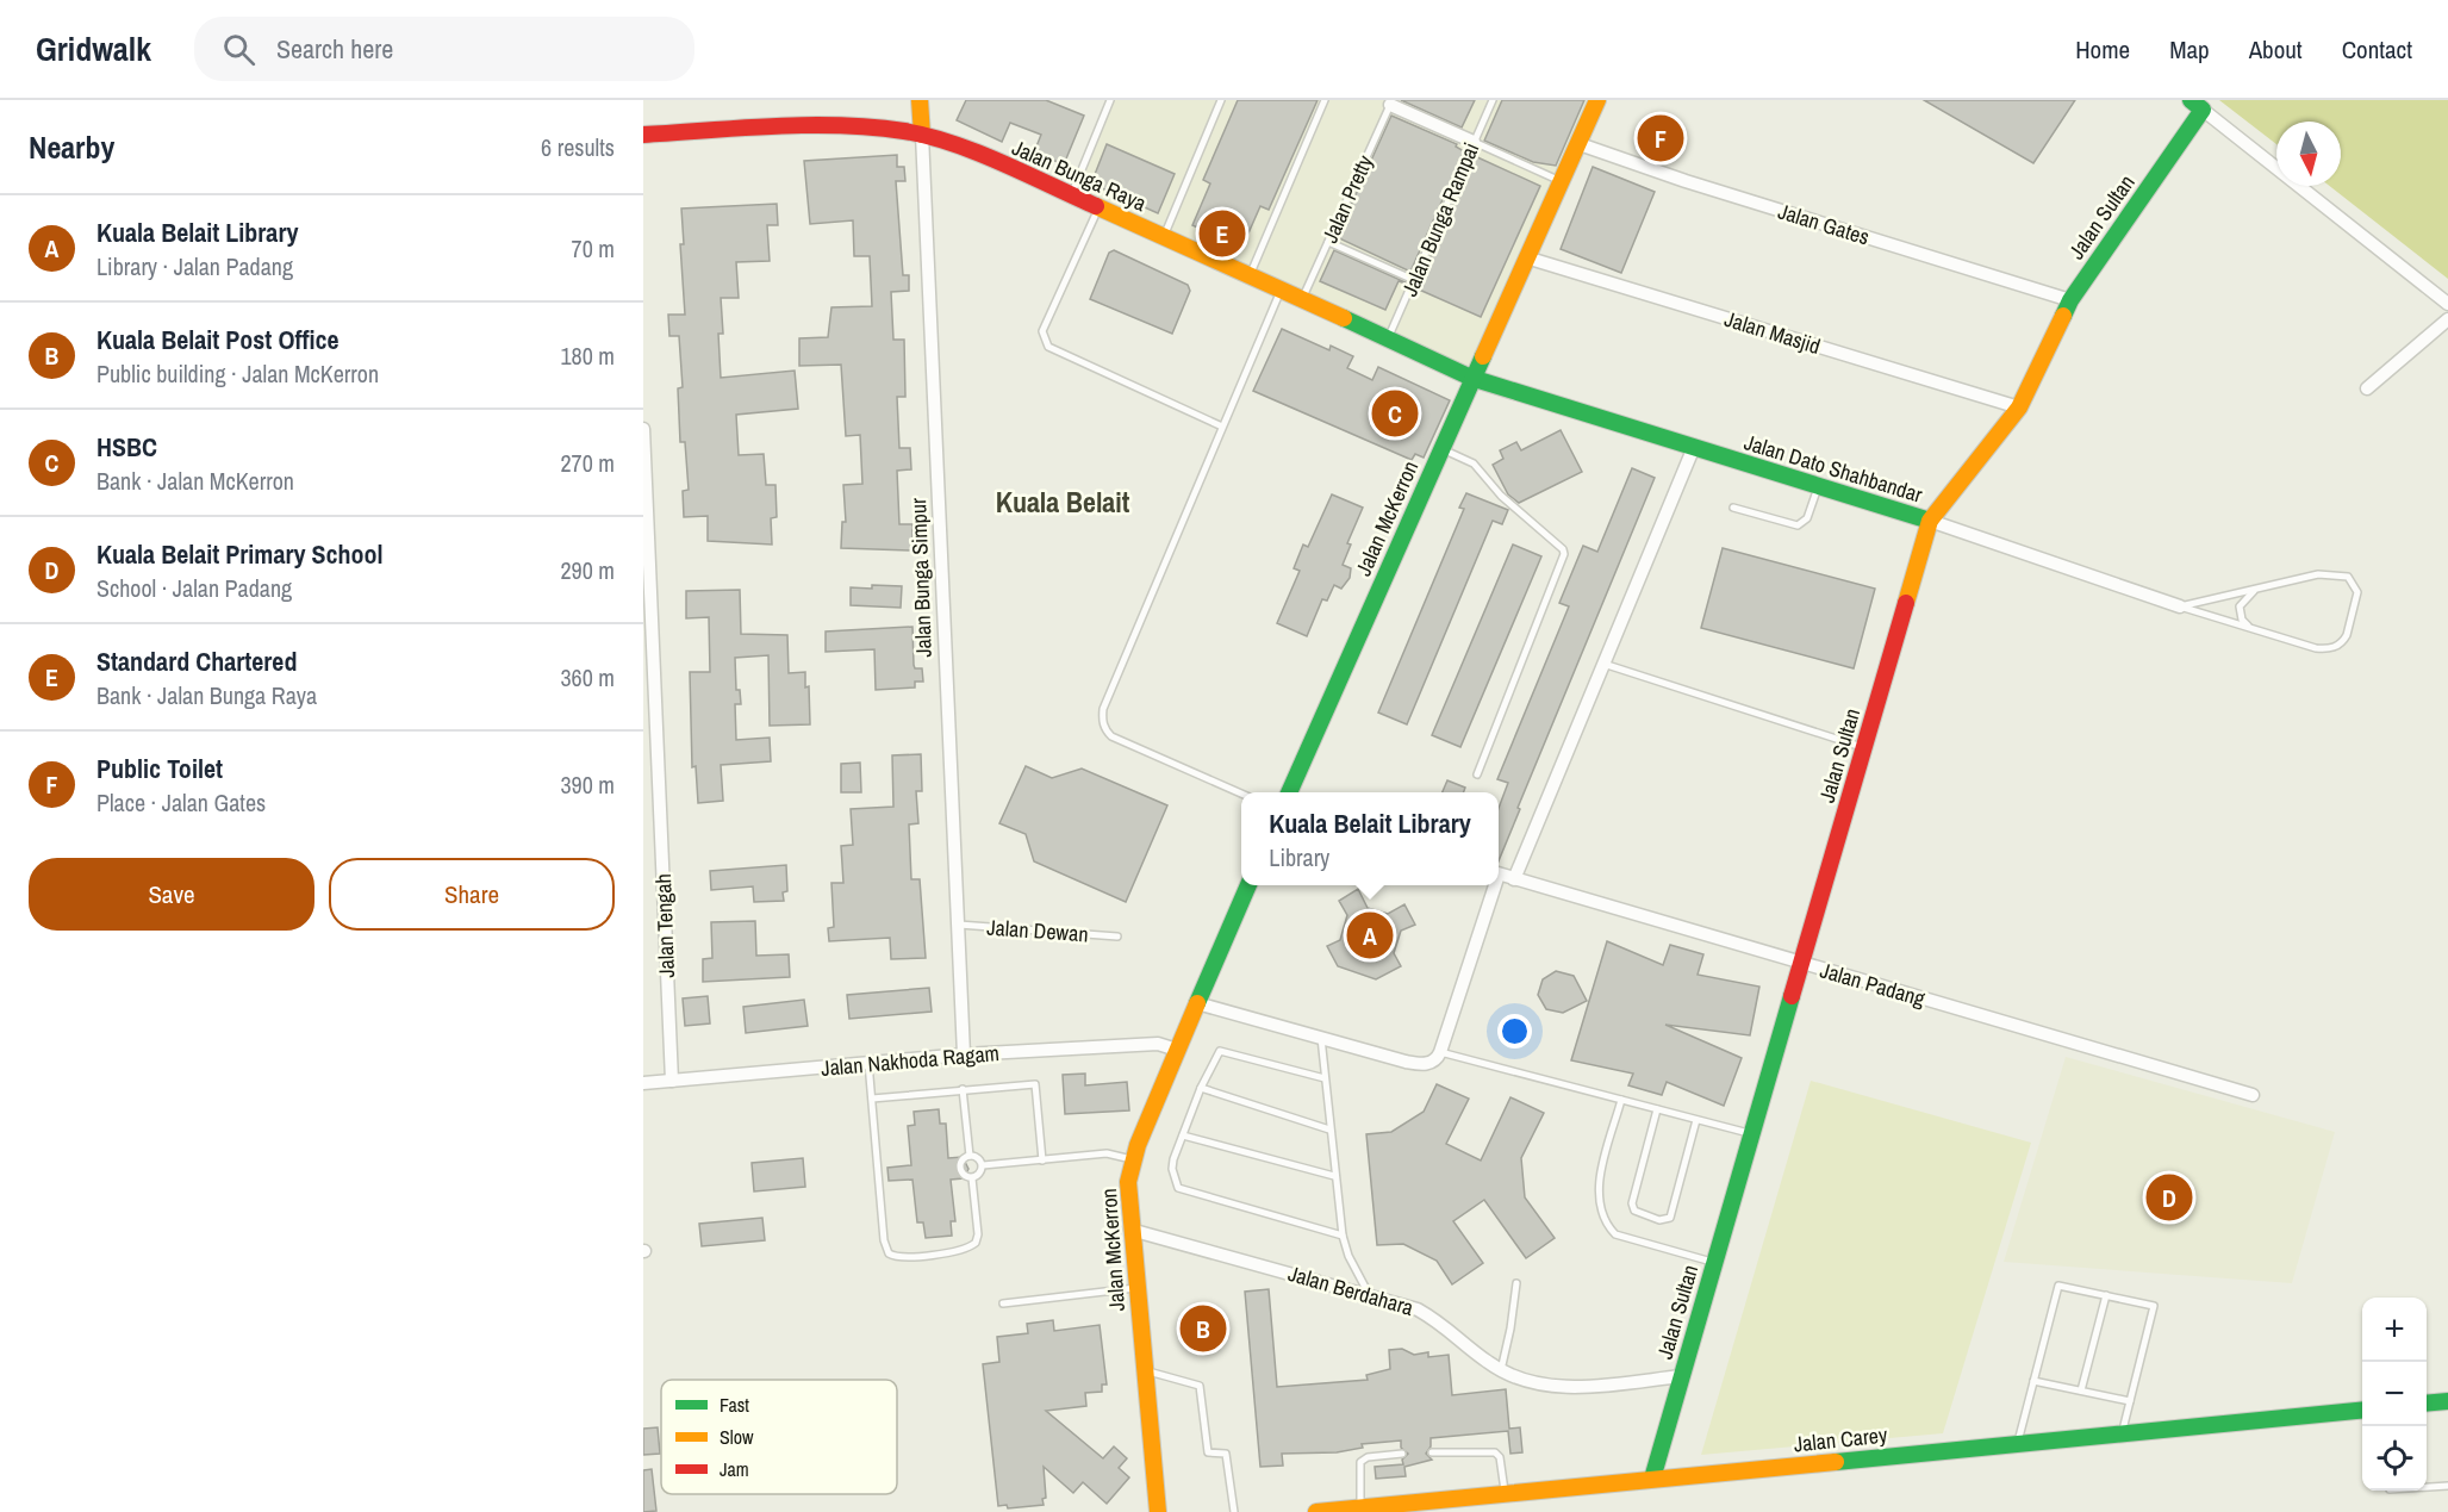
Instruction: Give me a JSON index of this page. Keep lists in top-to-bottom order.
{
  "streets": {
    "street": [
      "Jalan Bunga Raya",
      "Jalan Sultan",
      "Jalan Gates",
      "Jalan Masjid",
      "Jalan Dato Shahbandar",
      "Jalan McKerron",
      "Jalan Bunga Simpur",
      "Jalan Tengah",
      "Jalan Padang",
      "Jalan Nakhoda Ragam",
      "Jalan Berdahara",
      "Jalan Carey"
    ],
    "lane": ["Jalan Pretty", "Jalan Bunga Rampai", "Jalan Dewan"]
  },
  "crossings": [
    ["Jalan Bunga Raya", "Jalan Pretty"],
    ["Jalan Bunga Raya", "Jalan Bunga Rampai"],
    ["Jalan Bunga Raya", "Jalan Dato Shahbandar"],
    ["Jalan Bunga Raya", "Jalan McKerron"],
    ["Jalan Bunga Raya", "Jalan Bunga Simpur"],
    ["Jalan Sultan", "Jalan Gates"],
    ["Jalan Sultan", "Jalan Masjid"],
    ["Jalan Sultan", "Jalan Dato Shahbandar"],
    ["Jalan Sultan", "Jalan Padang"],
    ["Jalan Sultan", "Jalan Berdahara"],
    ["Jalan Sultan", "Jalan Carey"],
    ["Jalan Gates", "Jalan McKerron"],
    ["Jalan Masjid", "Jalan McKerron"],
    ["Jalan Dato Shahbandar", "Jalan McKerron"],
    ["Jalan McKerron", "Jalan Nakhoda Ragam"],
    ["Jalan McKerron", "Jalan Berdahara"],
    ["Jalan Bunga Simpur", "Jalan Dewan"],
    ["Jalan Bunga Simpur", "Jalan Nakhoda Ragam"],
    ["Jalan Tengah", "Jalan Nakhoda Ragam"]
  ],
  "districts": ["Kuala Belait"],
  "legend": ["Fast", "Slow", "Jam"],
  "north": "bottom",
  "page": {
    "header": "Gridwalk",
    "search": "Search here",
    "nav": [
      "Home",
      "Map",
      "About",
      "Contact"
    ],
    "heading": ["Nearby", "6 results"],
    "pins": [
      "F",
      "E",
      "C",
      "A",
      "D",
      "B"
    ],
    "list": [
      {
        "mark": "A",
        "name": "Kuala Belait Library",
        "note": "Library · Jalan Padang",
        "value": "70 m"
      },
      {
        "mark": "B",
        "name": "Kuala Belait Post Office",
        "note": "Public building · Jalan McKerron",
        "value": "180 m"
      },
      {
        "mark": "C",
        "name": "HSBC",
        "note": "Bank · Jalan McKerron",
        "value": "270 m"
      },
      {
        "mark": "D",
        "name": "Kuala Belait Primary School",
        "note": "School · Jalan Padang",
        "value": "290 m"
      },
      {
        "mark": "E",
        "name": "Standard Chartered",
        "note": "Bank · Jalan Bunga Raya",
        "value": "360 m"
      },
      {
        "mark": "F",
        "name": "Public Toilet",
        "note": "Place · Jalan Gates",
        "value": "390 m"
      }
    ],
    "popup": ["Kuala Belait Library", "Library"],
    "buttons": ["Save", "Share"],
    "map_buttons": ["+", "−"]
  }
}
